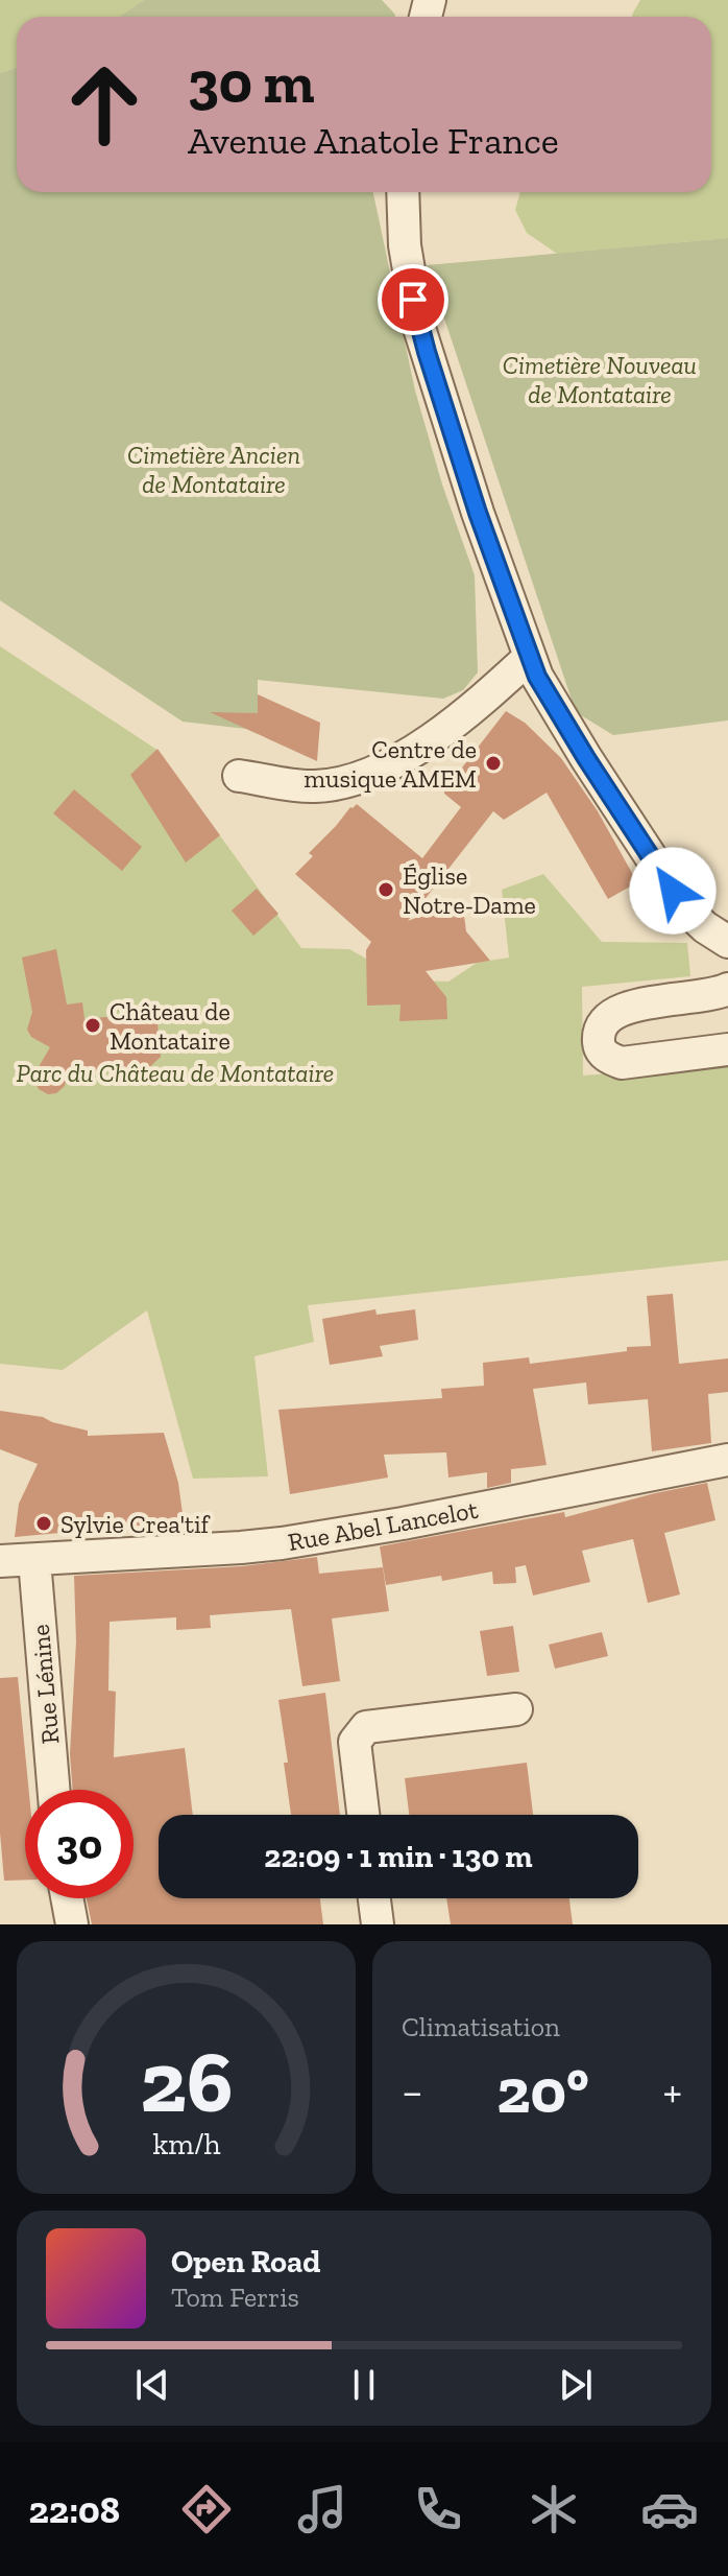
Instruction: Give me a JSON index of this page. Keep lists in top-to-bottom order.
{
  "streets": {
    "street": ["Rue Abel Lancelot", "Rue Lénine"]
  },
  "crossings": [
    ["Rue Abel Lancelot", "Rue Lénine"]
  ],
  "parks": ["Cimetière Nouveau de Montataire", "Cimetière Ancien de Montataire", "Parc du Château de Montataire"],
  "places": [
    "Centre de musique AMEM",
    "Église Notre-Dame",
    "Château de Montataire",
    "Sylvie Crea'tif"
  ],
  "page": {
    "turn": ["30 m", "Avenue Anatole France"],
    "limit": "30",
    "trip": "22:09 · 1 min · 130 m",
    "tile": "Climatisation",
    "heat": ["−", "20°", "+"],
    "song": ["Open Road", "Tom Ferris"],
    "tabs": "22:08",
    "gauge": ["26", "km/h"]
  }
}
